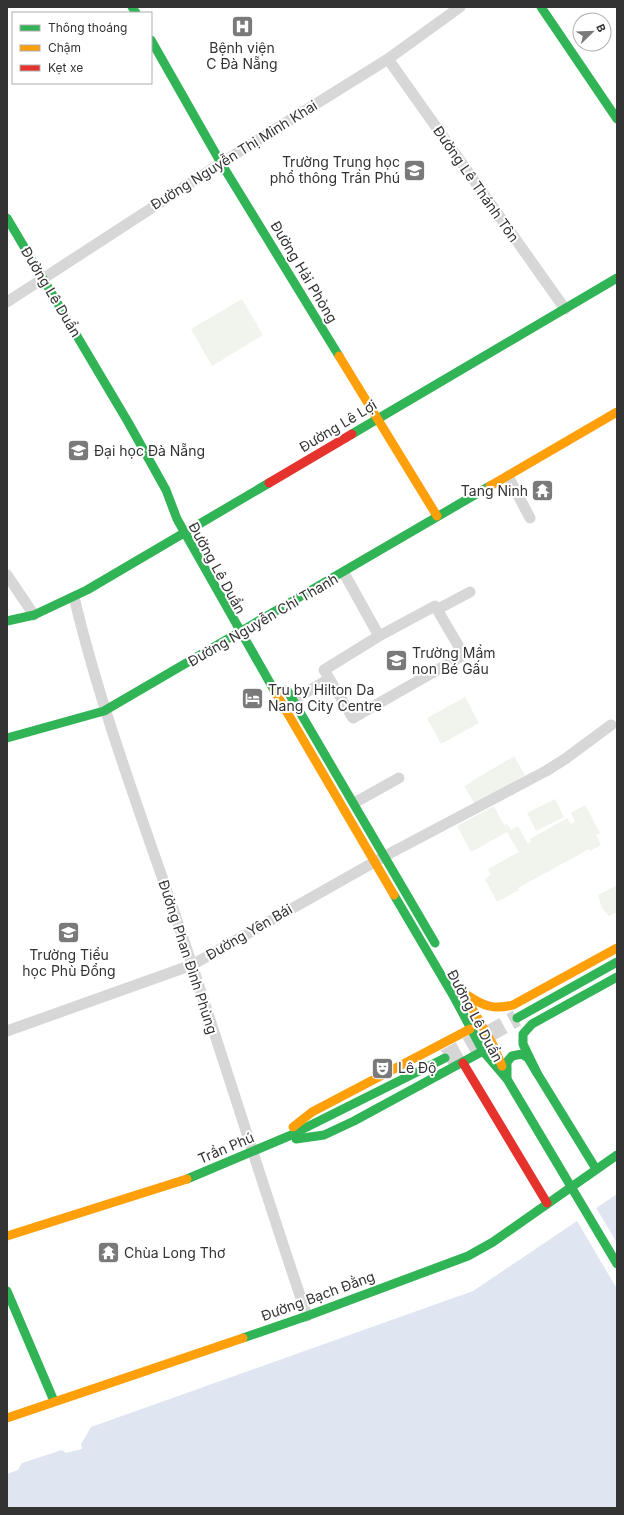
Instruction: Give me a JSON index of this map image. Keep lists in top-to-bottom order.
{
  "streets": {
    "main road": [
      "Đường Hải Phòng",
      "Đường Lê Duẩn",
      "Đường Lê Lợi",
      "Đường Nguyễn Chí Thanh",
      "Trần Phú",
      "Đường Bạch Đằng"
    ],
    "street": [
      "Đường Nguyễn Thị Minh Khai",
      "Đường Lê Thánh Tôn",
      "Đường Yên Bái",
      "Đường Phan Đình Phùng"
    ]
  },
  "crossings": [
    ["Đường Nguyễn Thị Minh Khai", "Đường Lê Thánh Tôn"],
    ["Đường Nguyễn Thị Minh Khai", "Đường Hải Phòng"],
    ["Đường Nguyễn Thị Minh Khai", "Đường Lê Duẩn"],
    ["Đường Lê Thánh Tôn", "Đường Lê Lợi"],
    ["Đường Hải Phòng", "Đường Lê Lợi"],
    ["Đường Hải Phòng", "Đường Nguyễn Chí Thanh"],
    ["Đường Lê Duẩn", "Đường Lê Lợi"],
    ["Đường Lê Duẩn", "Đường Nguyễn Chí Thanh"],
    ["Đường Lê Duẩn", "Đường Yên Bái"],
    ["Đường Lê Lợi", "Đường Phan Đình Phùng"],
    ["Đường Nguyễn Chí Thanh", "Đường Phan Đình Phùng"],
    ["Đường Yên Bái", "Đường Phan Đình Phùng"],
    ["Đường Phan Đình Phùng", "Trần Phú"],
    ["Đường Phan Đình Phùng", "Đường Bạch Đằng"]
  ],
  "places": {
    "hospital": ["Bệnh viện C Đà Nẵng"],
    "school or university": [
      "Trường Trung học phổ thông Trần Phú",
      "Đại học Đà Nẵng",
      "Trường Mầm non Bé Gấu",
      "Trường Tiểu học Phù Đổng"
    ],
    "temple": ["Tang Ninh", "Chùa Long Thơ"],
    "hotel": ["Tru by Hilton Da Nang City Centre"],
    "theatre": ["Lê Độ"]
  },
  "legend": ["Thông thoáng", "Chậm", "Kẹt xe"],
  "north": "top right"
}
